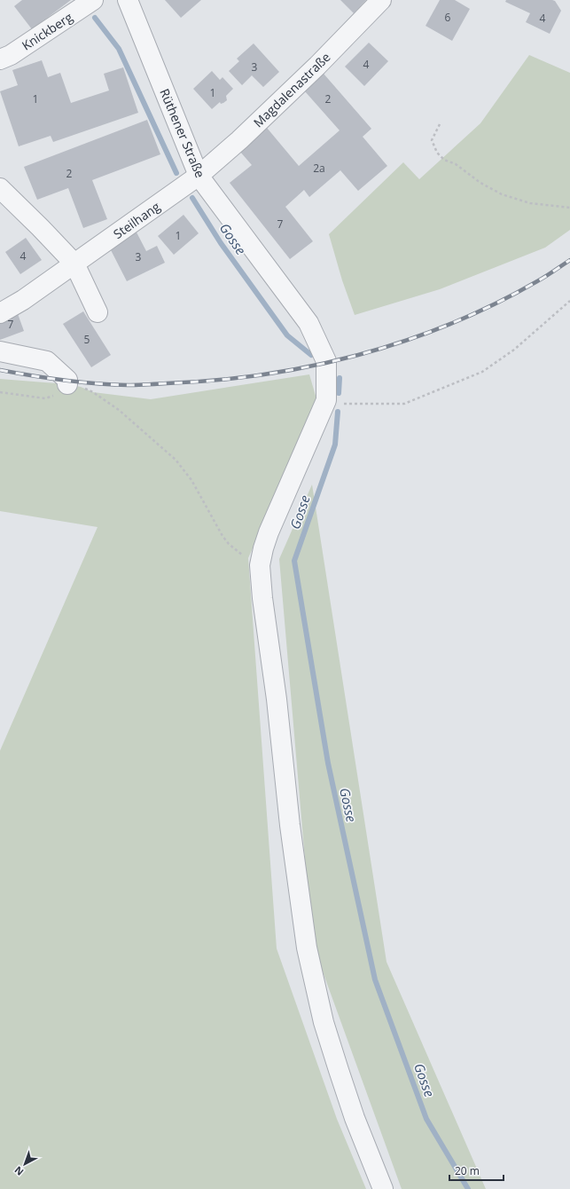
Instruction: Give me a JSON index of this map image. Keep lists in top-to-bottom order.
{
  "streets": {
    "street": [
      "Knickberg",
      "Magdalenastraße",
      "Rüthener Straße",
      "Steilhang"
    ]
  },
  "crossings": [
    ["Magdalenastraße", "Rüthener Straße"],
    ["Magdalenastraße", "Steilhang"],
    ["Rüthener Straße", "Steilhang"]
  ],
  "water": ["Gosse"],
  "house_numbers": [
    "6",
    "4",
    "4",
    "3",
    "1",
    "1",
    "2",
    "2a",
    "2",
    "7",
    "1",
    "4",
    "3",
    "7",
    "5"
  ],
  "scale_bar": "20 m",
  "north": "bottom left"
}
